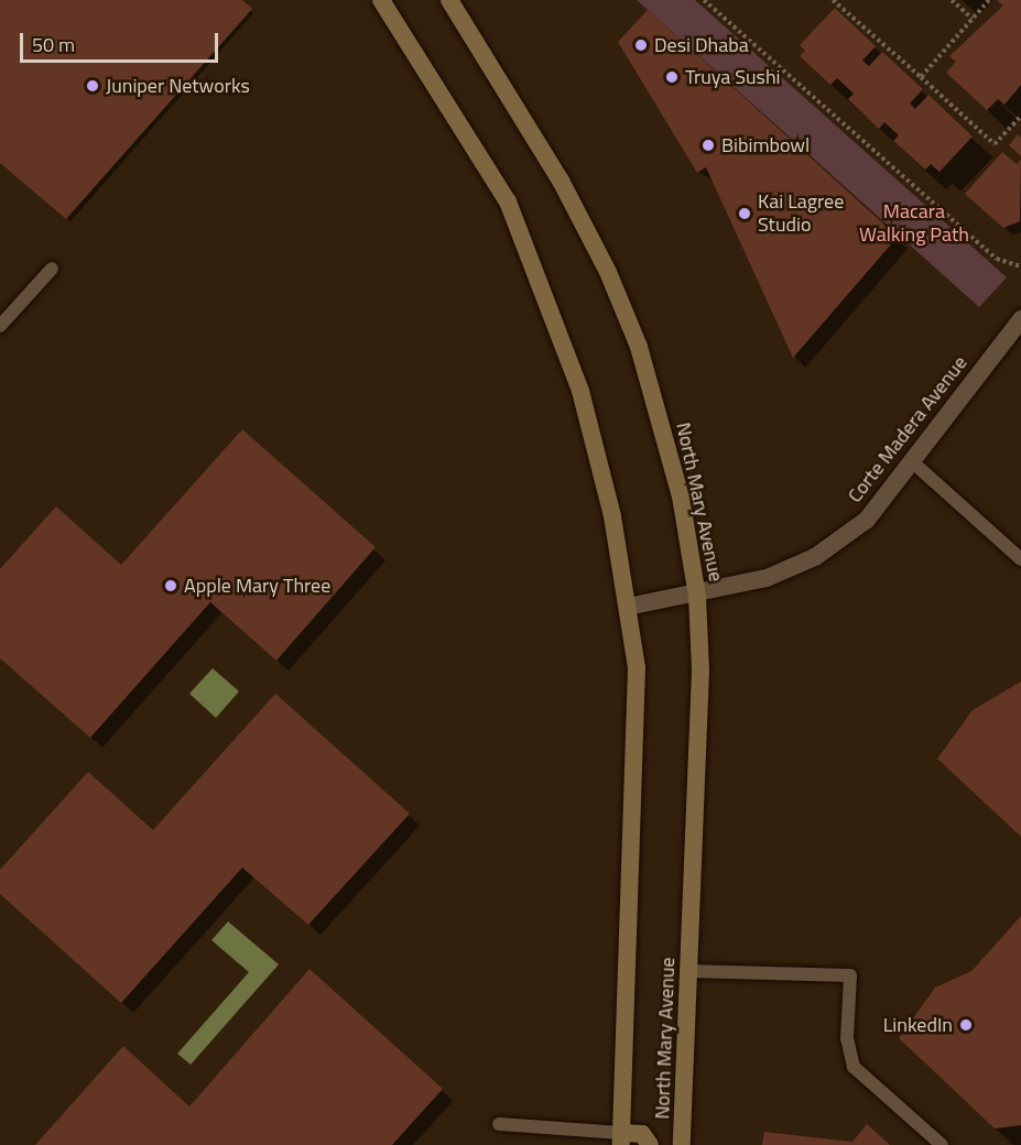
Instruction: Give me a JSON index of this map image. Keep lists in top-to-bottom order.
{
  "streets": {
    "main road": ["North Mary Avenue"],
    "street": ["Corte Madera Avenue"]
  },
  "crossings": [
    ["Corte Madera Avenue", "North Mary Avenue"]
  ],
  "parks": ["Macara Walking Path"],
  "places": [
    "Desi Dhaba",
    "Truya Sushi",
    "Juniper Networks",
    "Bibimbowl",
    "Kai Lagree Studio",
    "Apple Mary Three",
    "LinkedIn"
  ],
  "scale_bar": "50 m"
}
